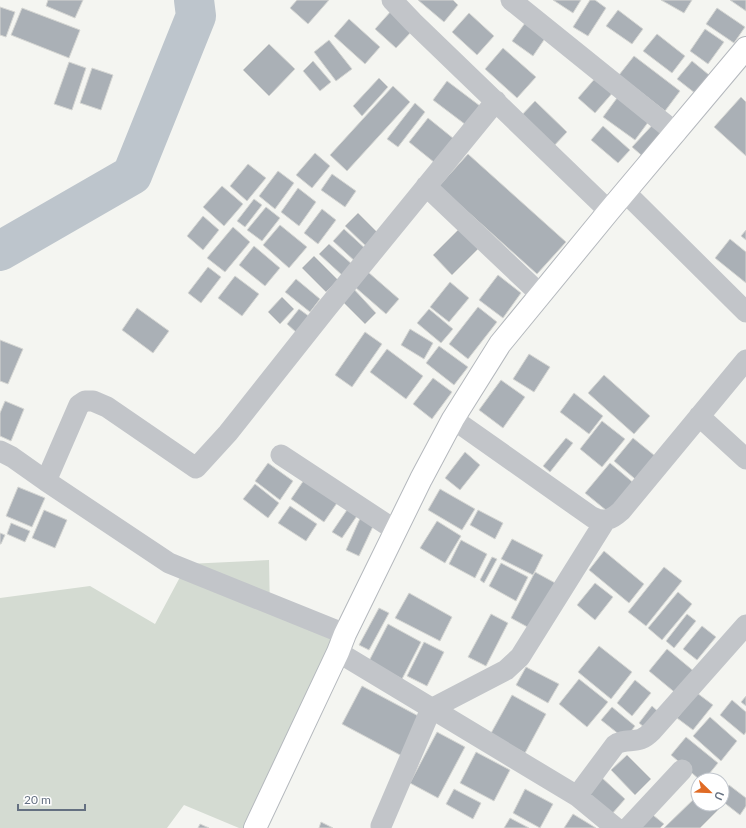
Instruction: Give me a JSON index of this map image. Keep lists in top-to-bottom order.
{
  "scale_bar": "20 m",
  "north": "bottom right"
}
